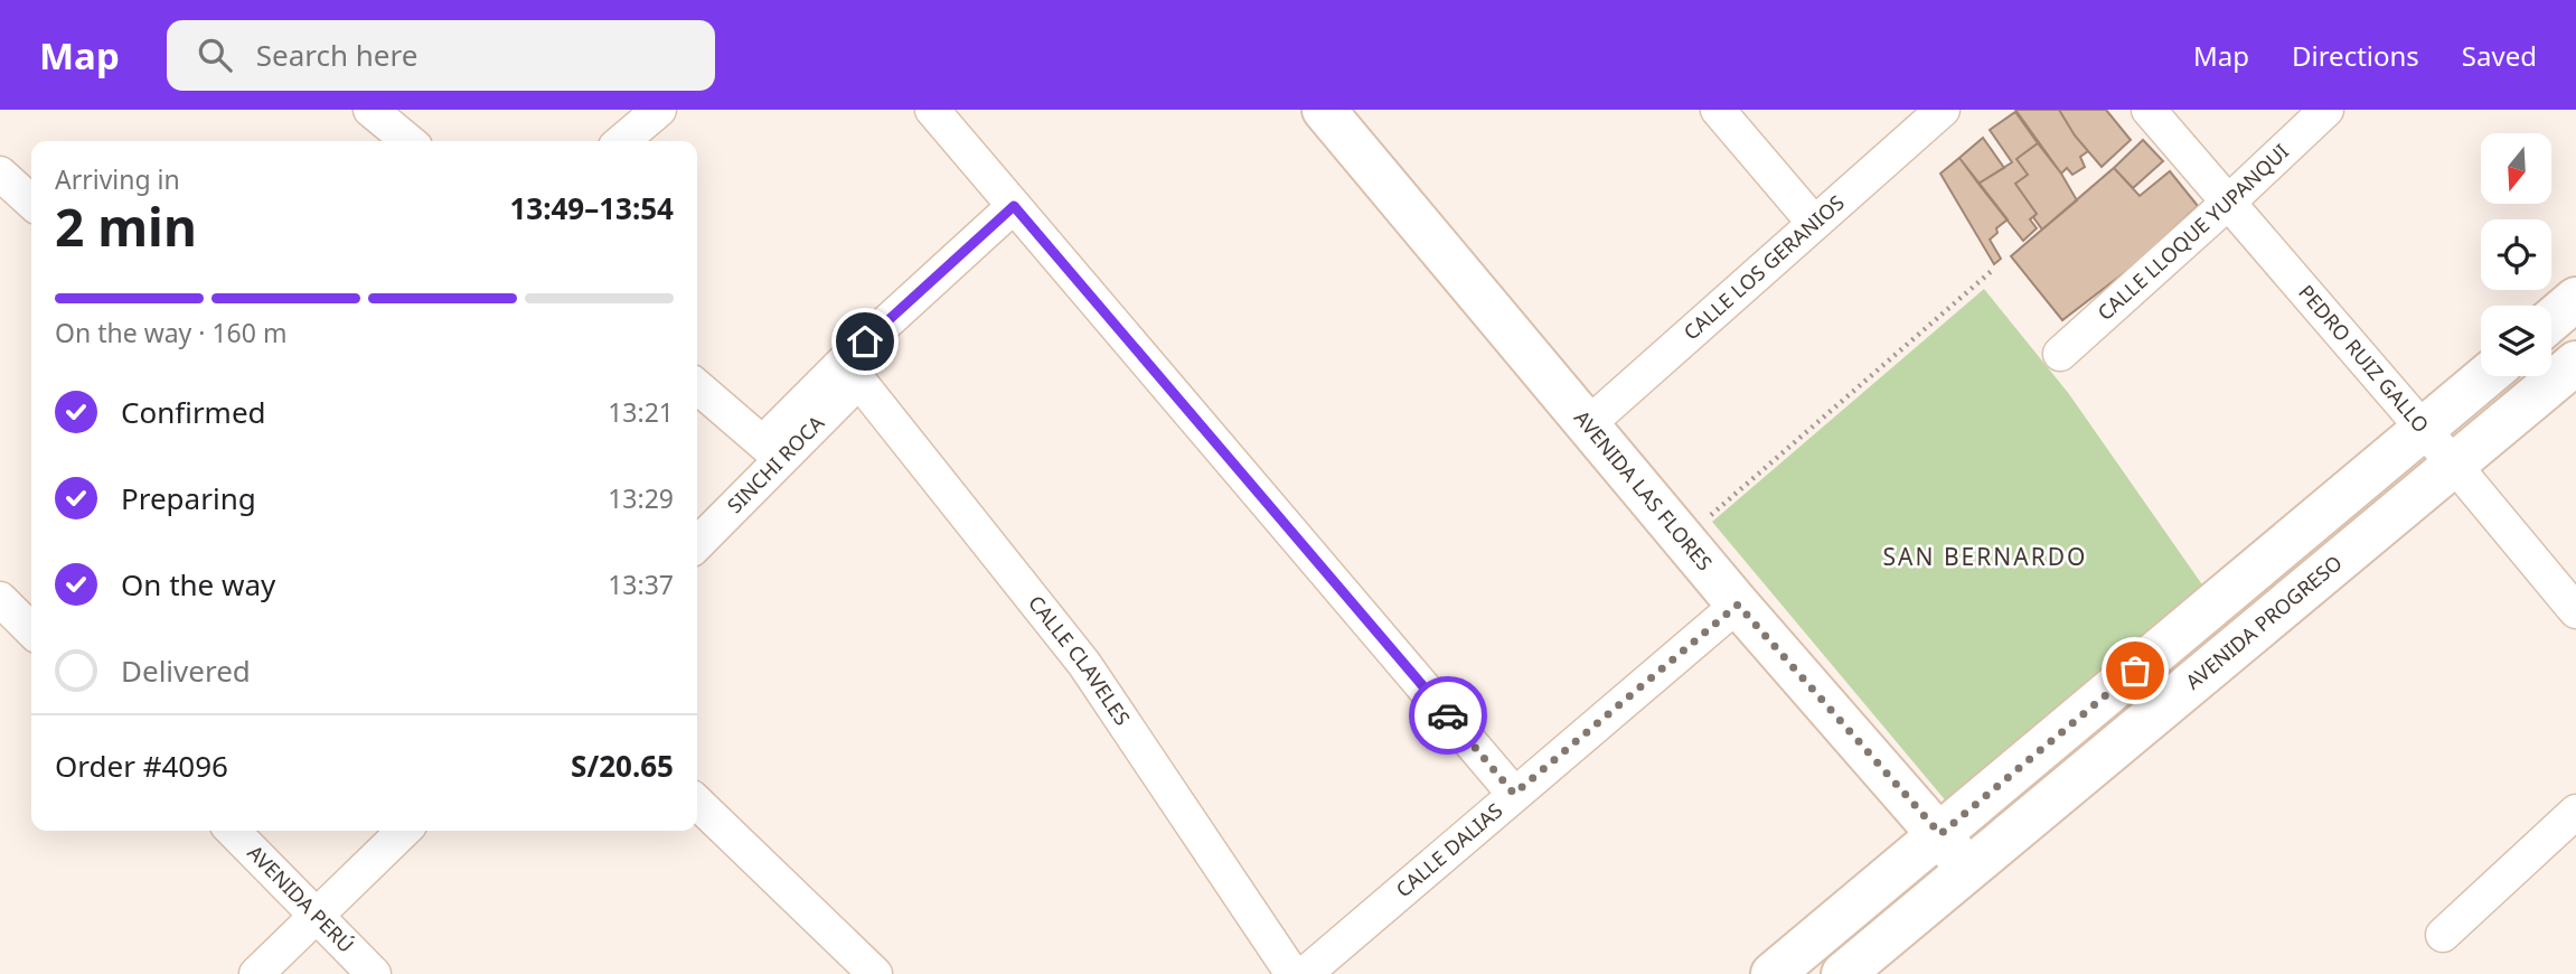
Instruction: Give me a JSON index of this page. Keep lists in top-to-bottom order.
{
  "streets": {
    "main road": ["AVENIDA LAS FLORES", "AVENIDA PROGRESO"],
    "street": [
      "CALLE LLOQUE YUPANQUI",
      "CALLE LOS GERANIOS",
      "PEDRO RUIZ GALLO",
      "SINCHI ROCA",
      "CALLE CLAVELES",
      "CALLE DALIAS",
      "AVENIDA PERÚ"
    ]
  },
  "crossings": [
    ["CALLE LLOQUE YUPANQUI", "PEDRO RUIZ GALLO"],
    ["CALLE LOS GERANIOS", "AVENIDA LAS FLORES"],
    ["PEDRO RUIZ GALLO", "AVENIDA PROGRESO"],
    ["SINCHI ROCA", "CALLE CLAVELES"],
    ["AVENIDA LAS FLORES", "AVENIDA PROGRESO"],
    ["AVENIDA LAS FLORES", "CALLE DALIAS"]
  ],
  "districts": ["SAN BERNARDO"],
  "north": "bottom",
  "page": {
    "header": "Map",
    "search": "Search here",
    "nav": ["Map", "Directions", "Saved"],
    "heading": ["2 min", "Arriving in", "13:49–13:54"],
    "panel": ["Order #4096", "S/20.65"],
    "bar": "On the way · 160 m",
    "list": [
      ["Confirmed", "13:21"],
      ["Preparing", "13:29"],
      ["On the way", "13:37"],
      "Delivered"
    ]
  }
}
